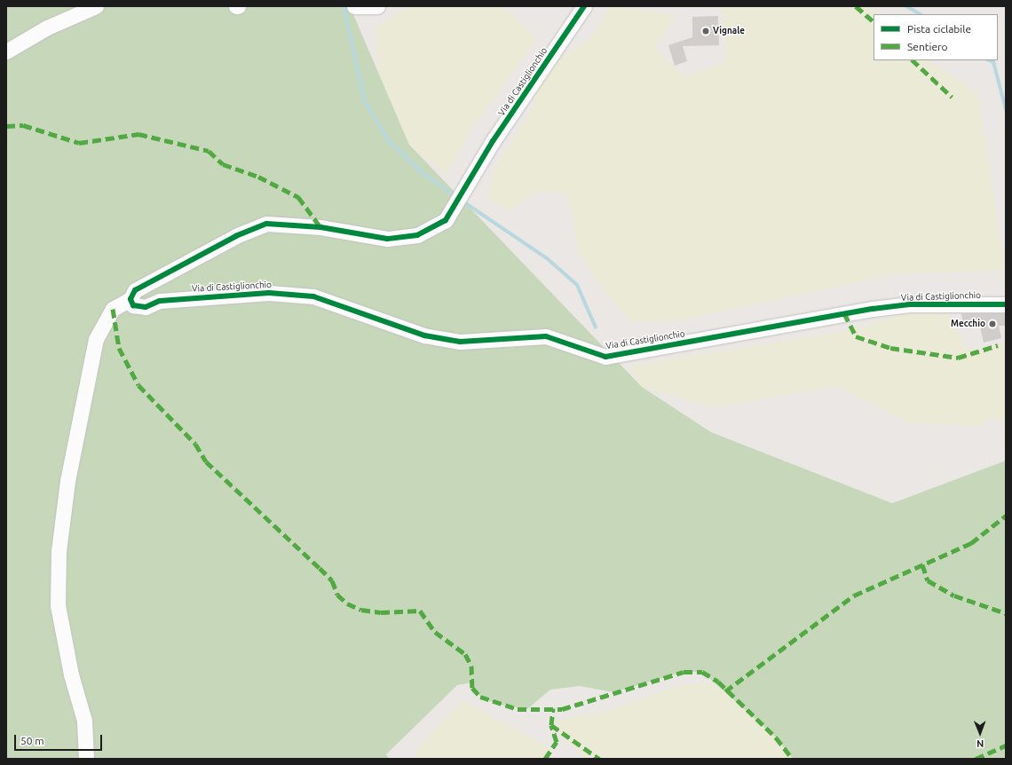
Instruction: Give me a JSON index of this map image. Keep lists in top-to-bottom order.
{
  "streets": {
    "street": ["Via di Castiglionchio"]
  },
  "places": ["Vignale", "Mecchio"],
  "legend": ["Pista ciclabile", "Sentiero"],
  "scale_bar": "50 m",
  "north": "bottom"
}
